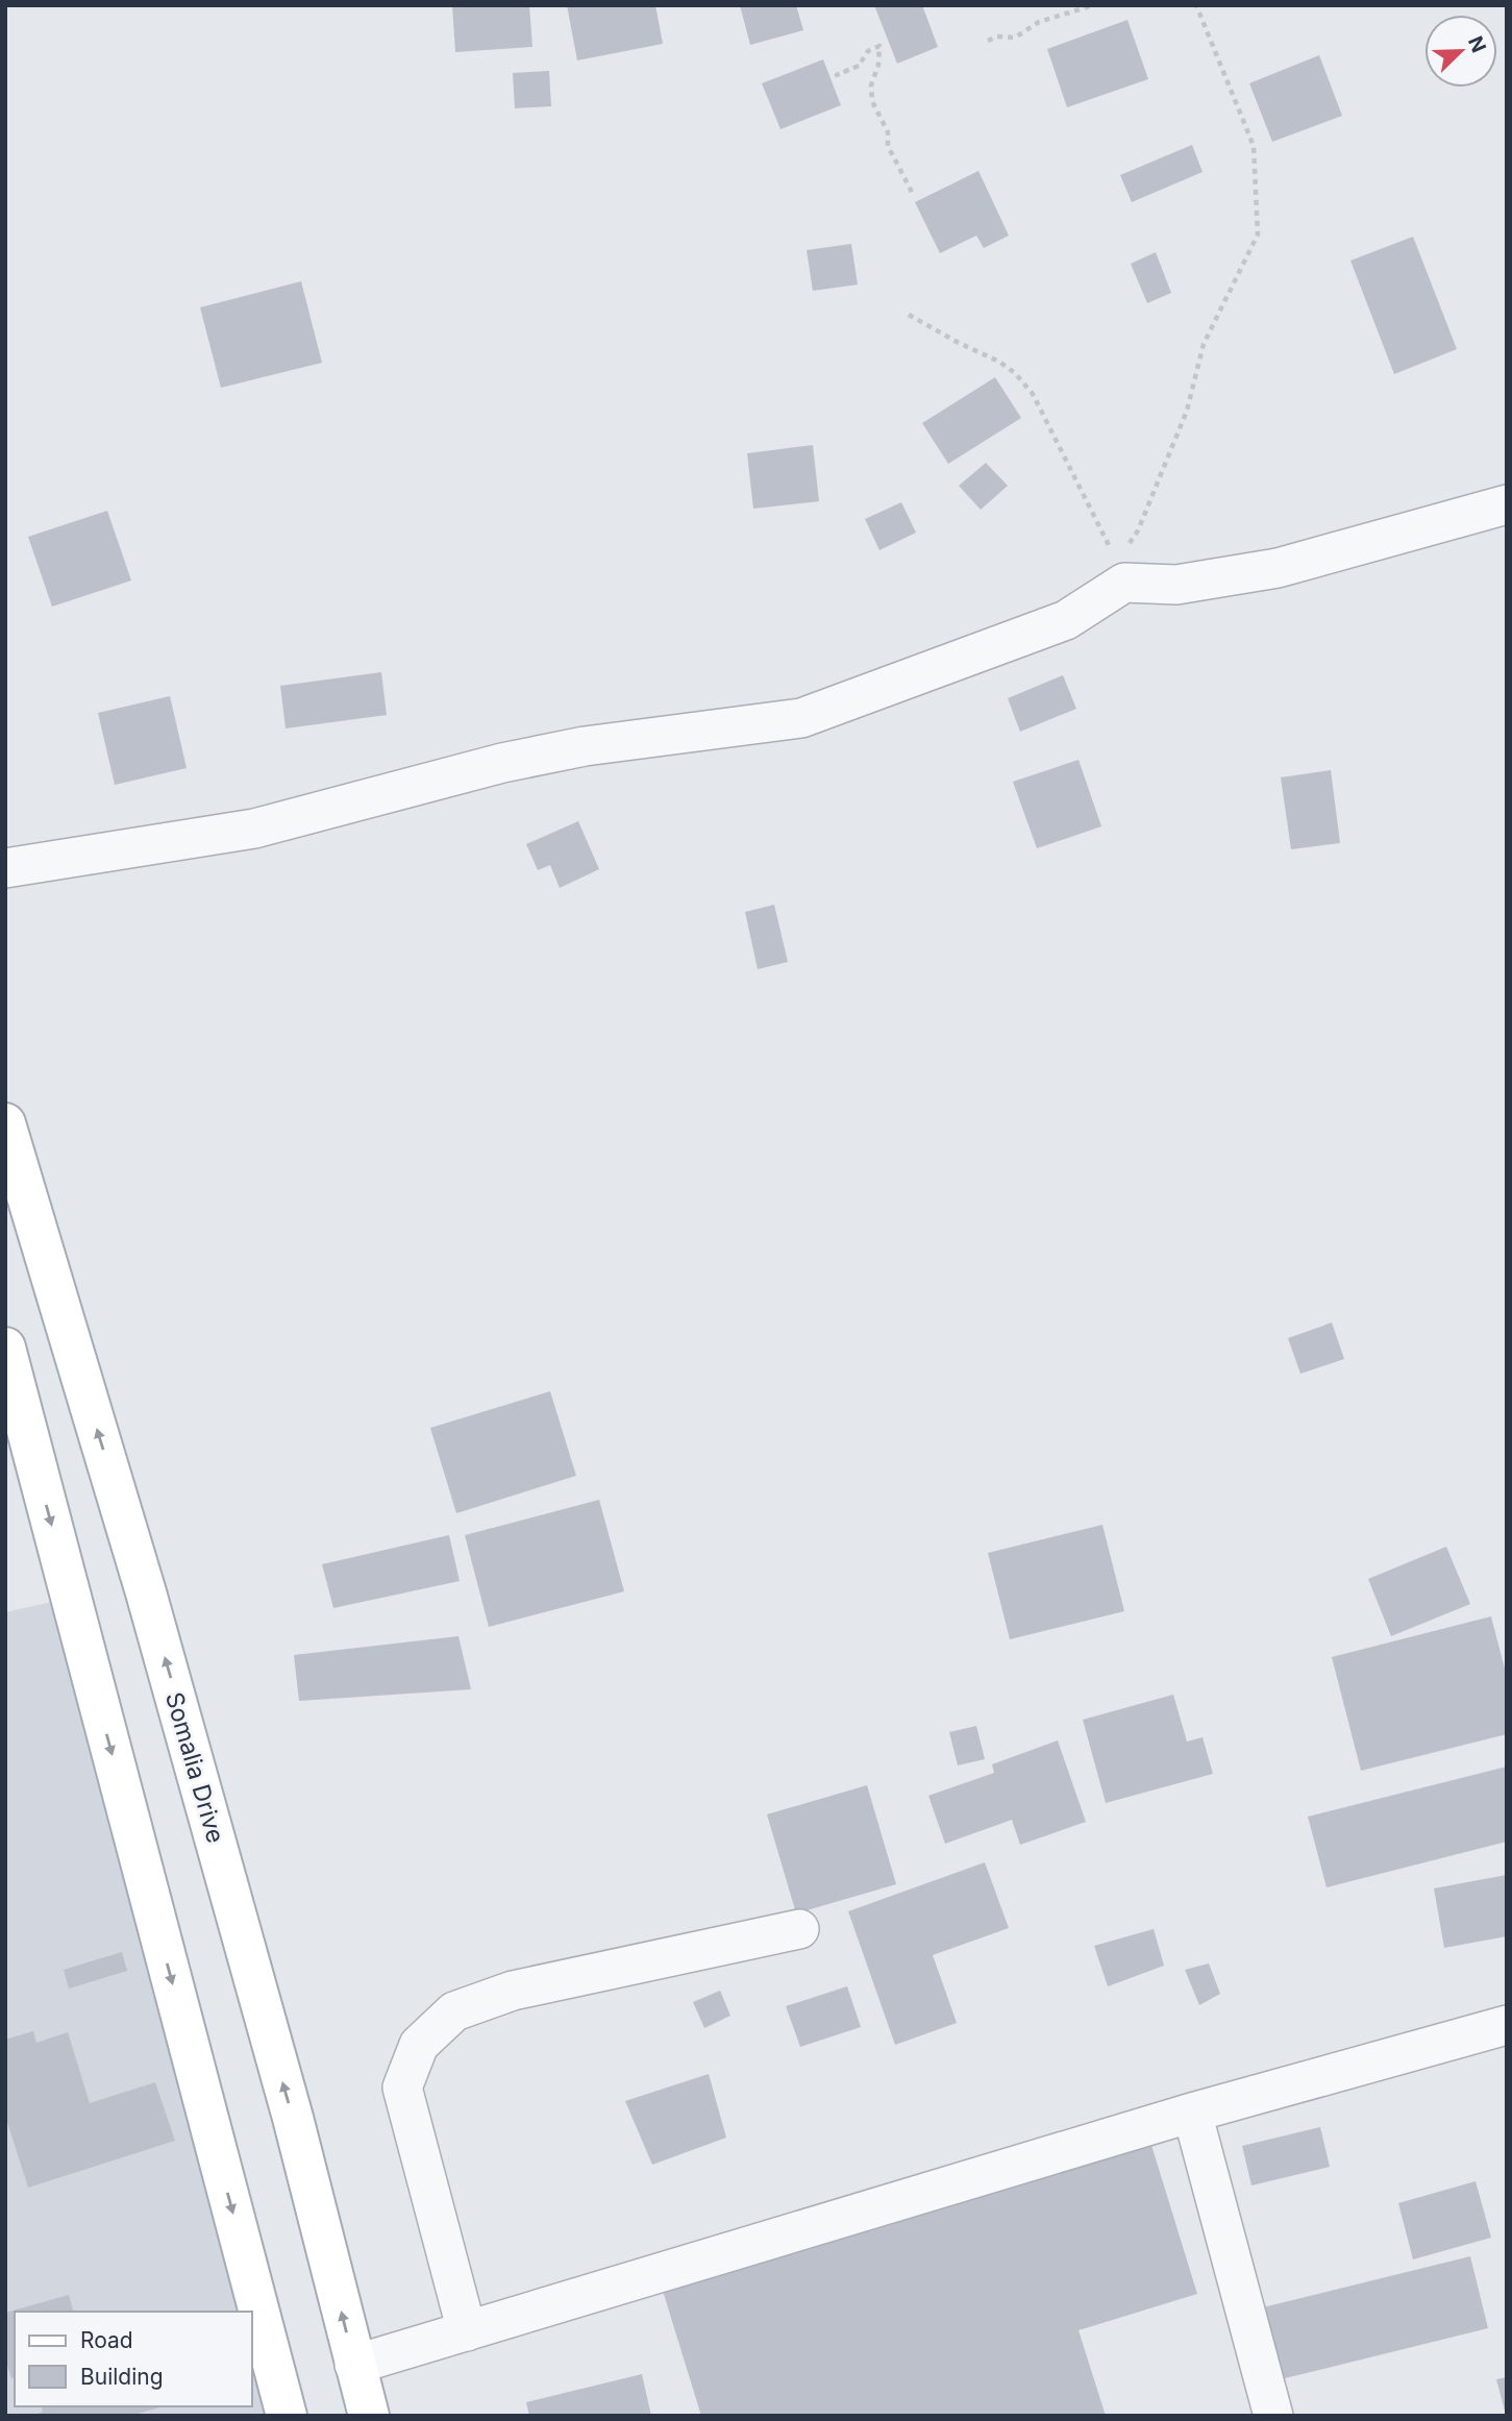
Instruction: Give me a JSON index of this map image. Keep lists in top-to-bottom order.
{
  "streets": {
    "main road": ["Somalia Drive"]
  },
  "legend": ["Road", "Building"],
  "north": "top right"
}
